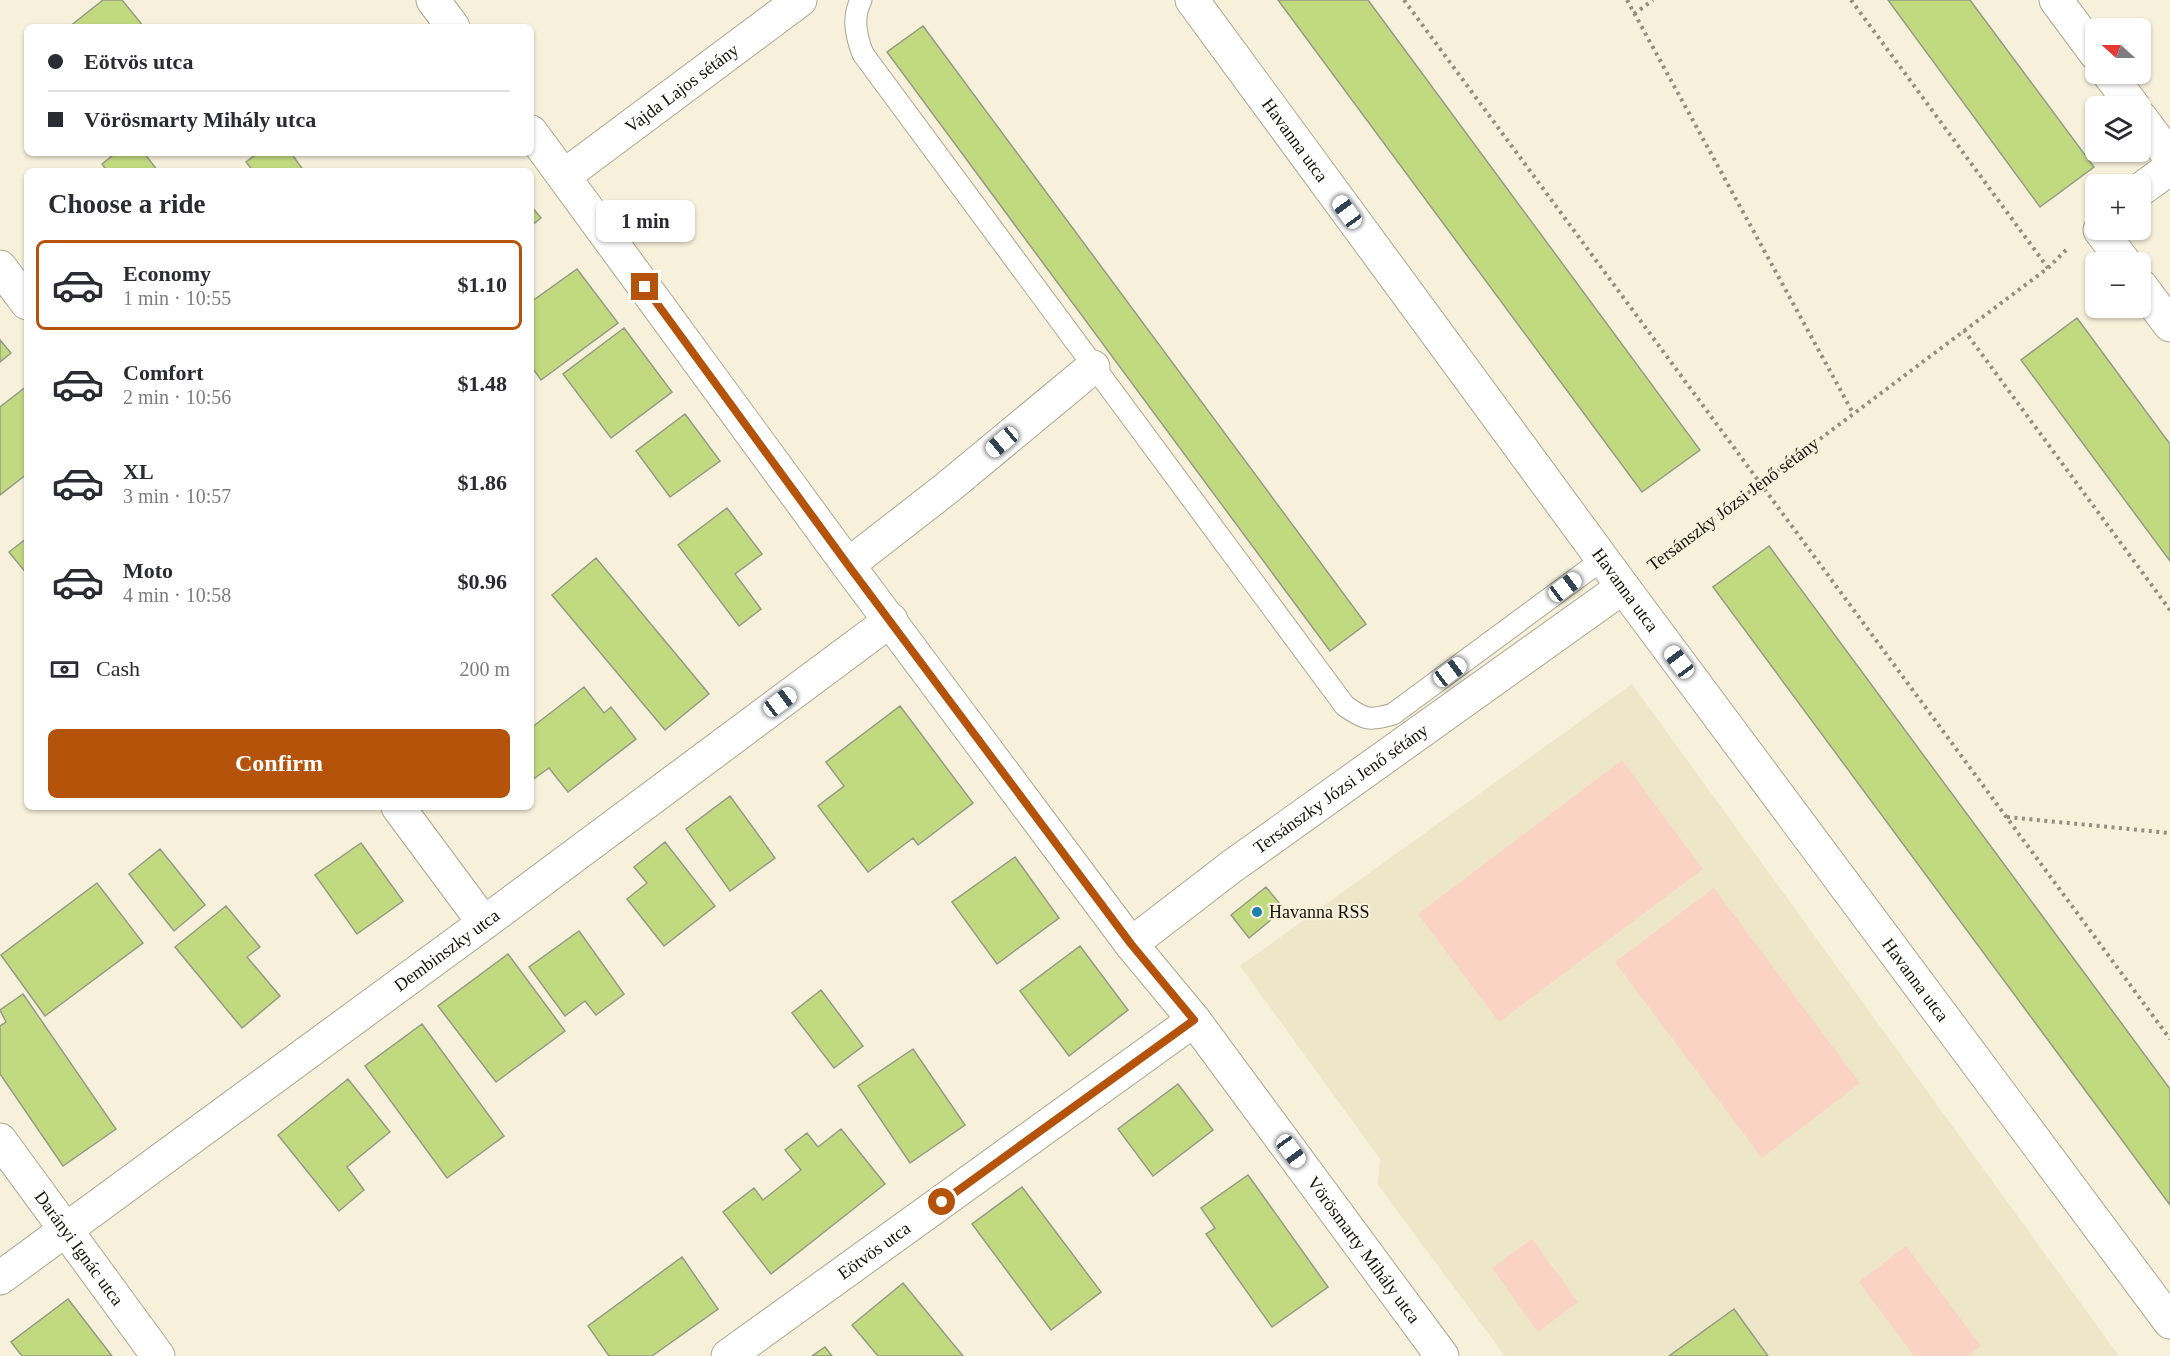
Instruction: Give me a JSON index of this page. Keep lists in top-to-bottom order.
{
  "streets": {
    "street": [
      "Vajda Lajos sétány",
      "Havanna utca",
      "Tersánszky Józsi Jenő sétány",
      "Dembinszky utca",
      "Darányi Ignác utca",
      "Vörösmarty Mihály utca",
      "Eötvös utca"
    ]
  },
  "crossings": [
    ["Vajda Lajos sétány", "Vörösmarty Mihály utca"],
    ["Havanna utca", "Tersánszky Józsi Jenő sétány"],
    ["Tersánszky Józsi Jenő sétány", "Vörösmarty Mihály utca"],
    ["Dembinszky utca", "Darányi Ignác utca"],
    ["Dembinszky utca", "Vörösmarty Mihály utca"],
    ["Vörösmarty Mihály utca", "Eötvös utca"]
  ],
  "places": ["Havanna RSS"],
  "north": "left",
  "page": {
    "map_buttons": ["+", "−"],
    "banner": ["Eötvös utca", "Vörösmarty Mihály utca"],
    "heading": "Choose a ride",
    "bubble": "1 min",
    "list": [
      {
        "name": "Economy",
        "note": "1 min · 10:55",
        "value": "$1.10"
      },
      {
        "name": "Comfort",
        "note": "2 min · 10:56",
        "value": "$1.48"
      },
      {
        "name": "XL",
        "note": "3 min · 10:57",
        "value": "$1.86"
      },
      {
        "name": "Moto",
        "note": "4 min · 10:58",
        "value": "$0.96"
      }
    ],
    "pay": ["Cash", "200 m"],
    "buttons": "Confirm"
  }
}
